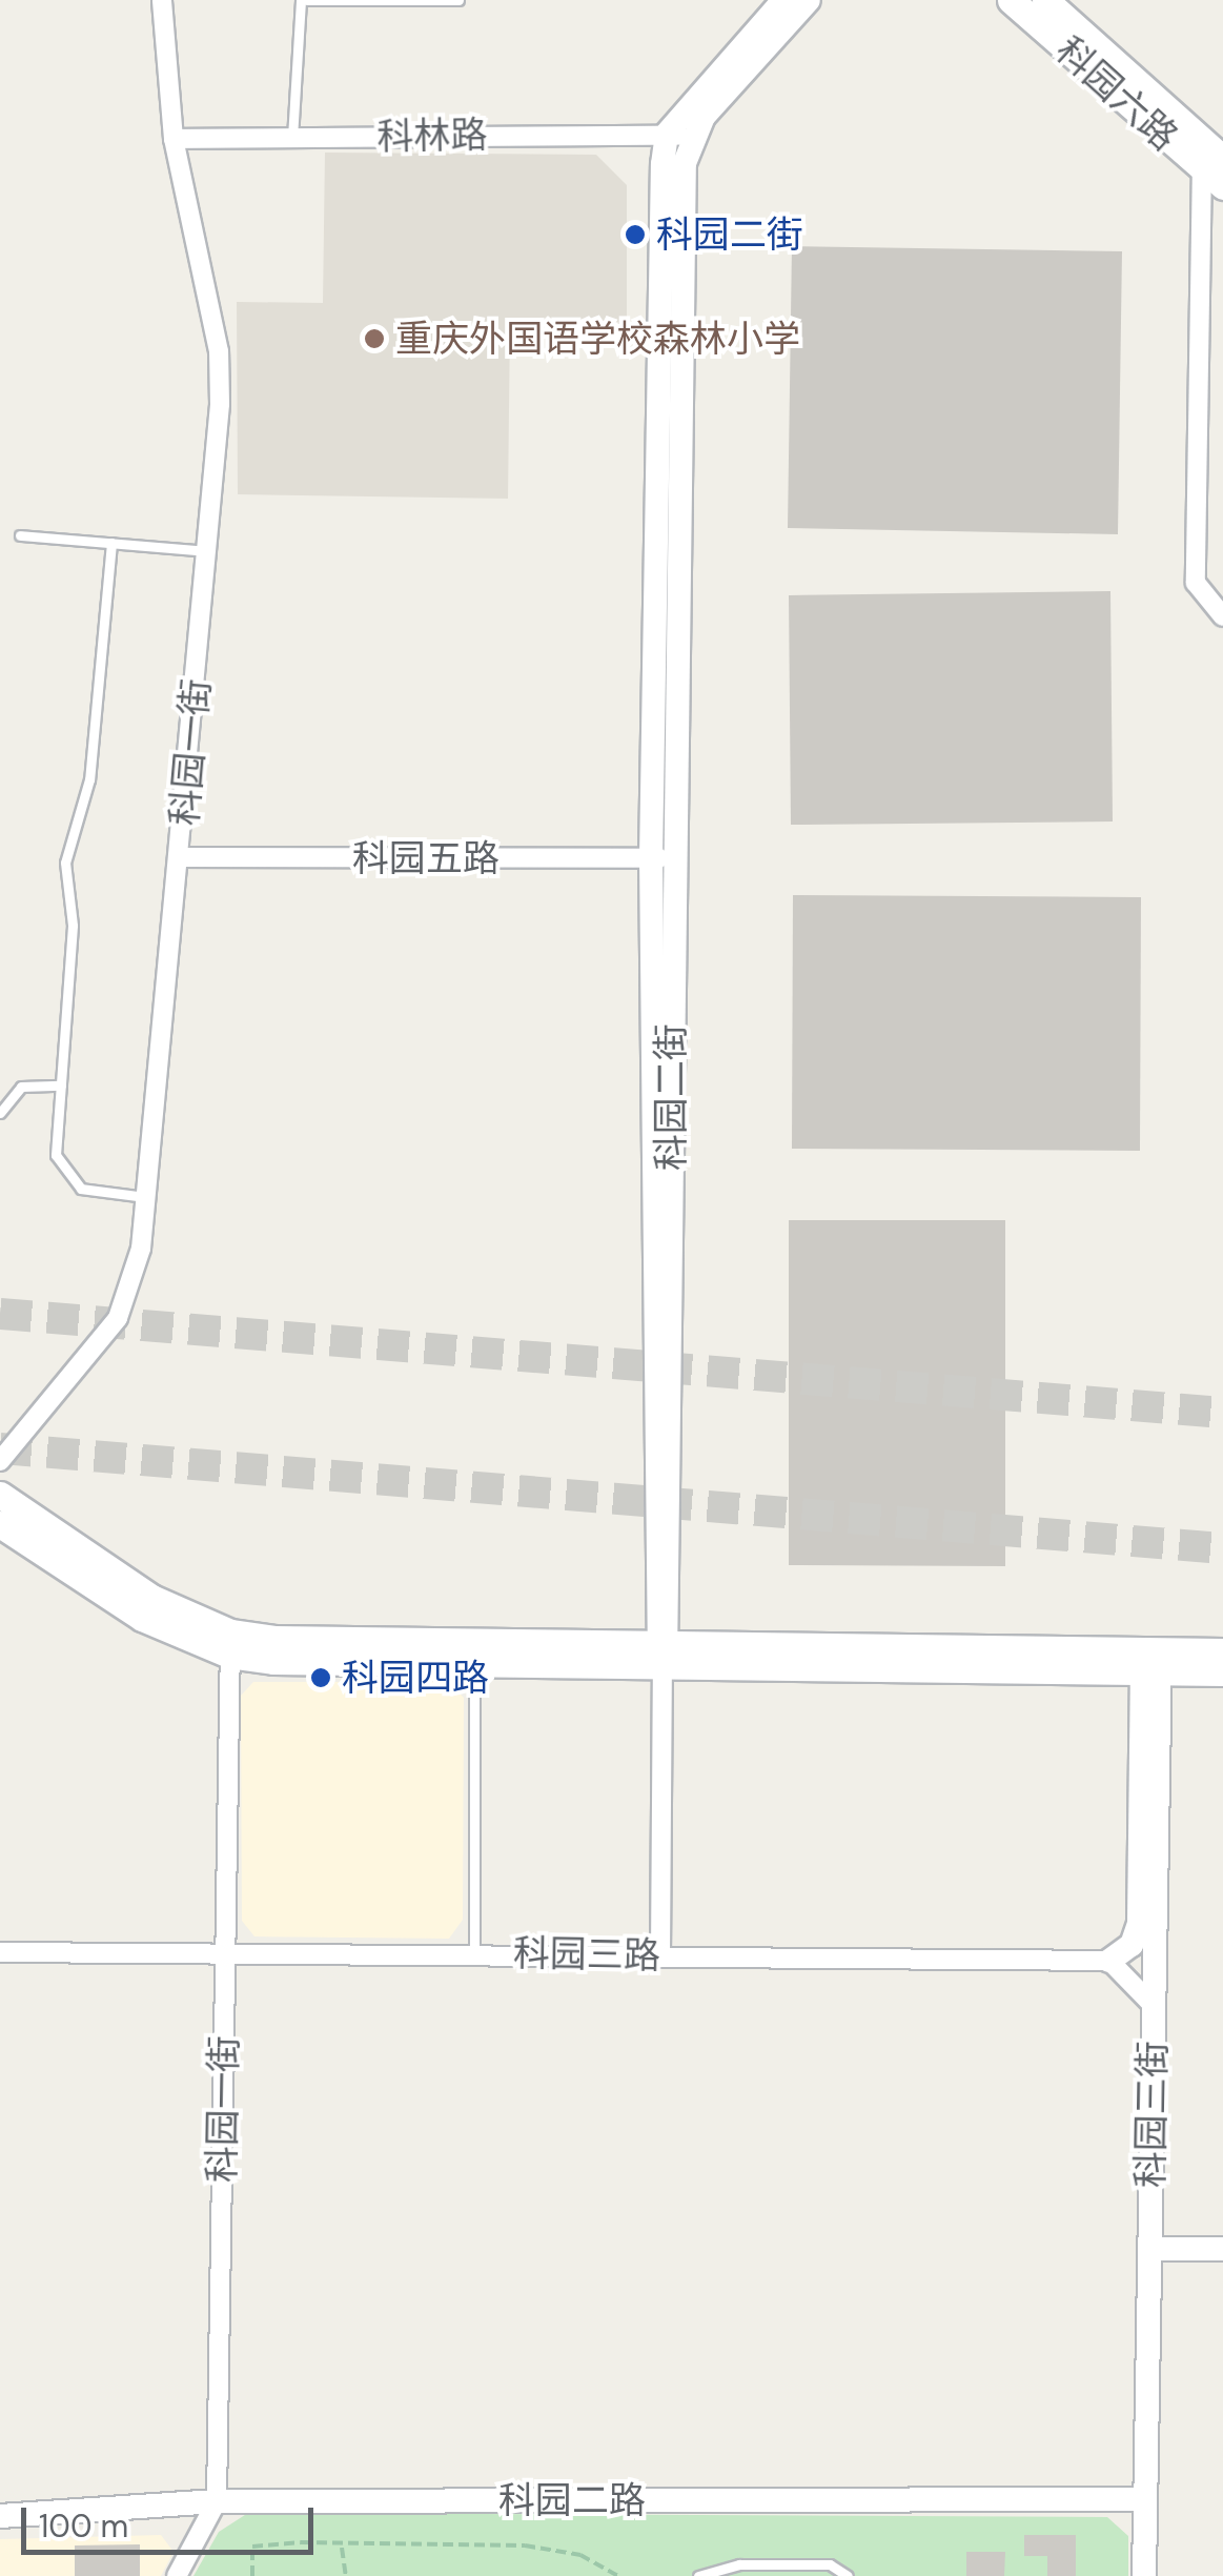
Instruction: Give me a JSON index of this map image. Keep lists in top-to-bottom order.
{
  "streets": {
    "main road": ["科园六路"],
    "street": [
      "科林路",
      "科园一街",
      "科园五路",
      "科园二街",
      "科园三路",
      "科园三街",
      "科园二路"
    ]
  },
  "crossings": [
    ["科林路", "科园一街"],
    ["科林路", "科园二街"],
    ["科园一街", "科园五路"],
    ["科园一街", "科园三路"],
    ["科园一街", "科园二路"],
    ["科园五路", "科园二街"],
    ["科园二街", "科园三路"],
    ["科园三街", "科园二路"]
  ],
  "places": ["科园二街", "重庆外国语学校森林小学", "科园四路"],
  "scale_bar": "100 m"
}
